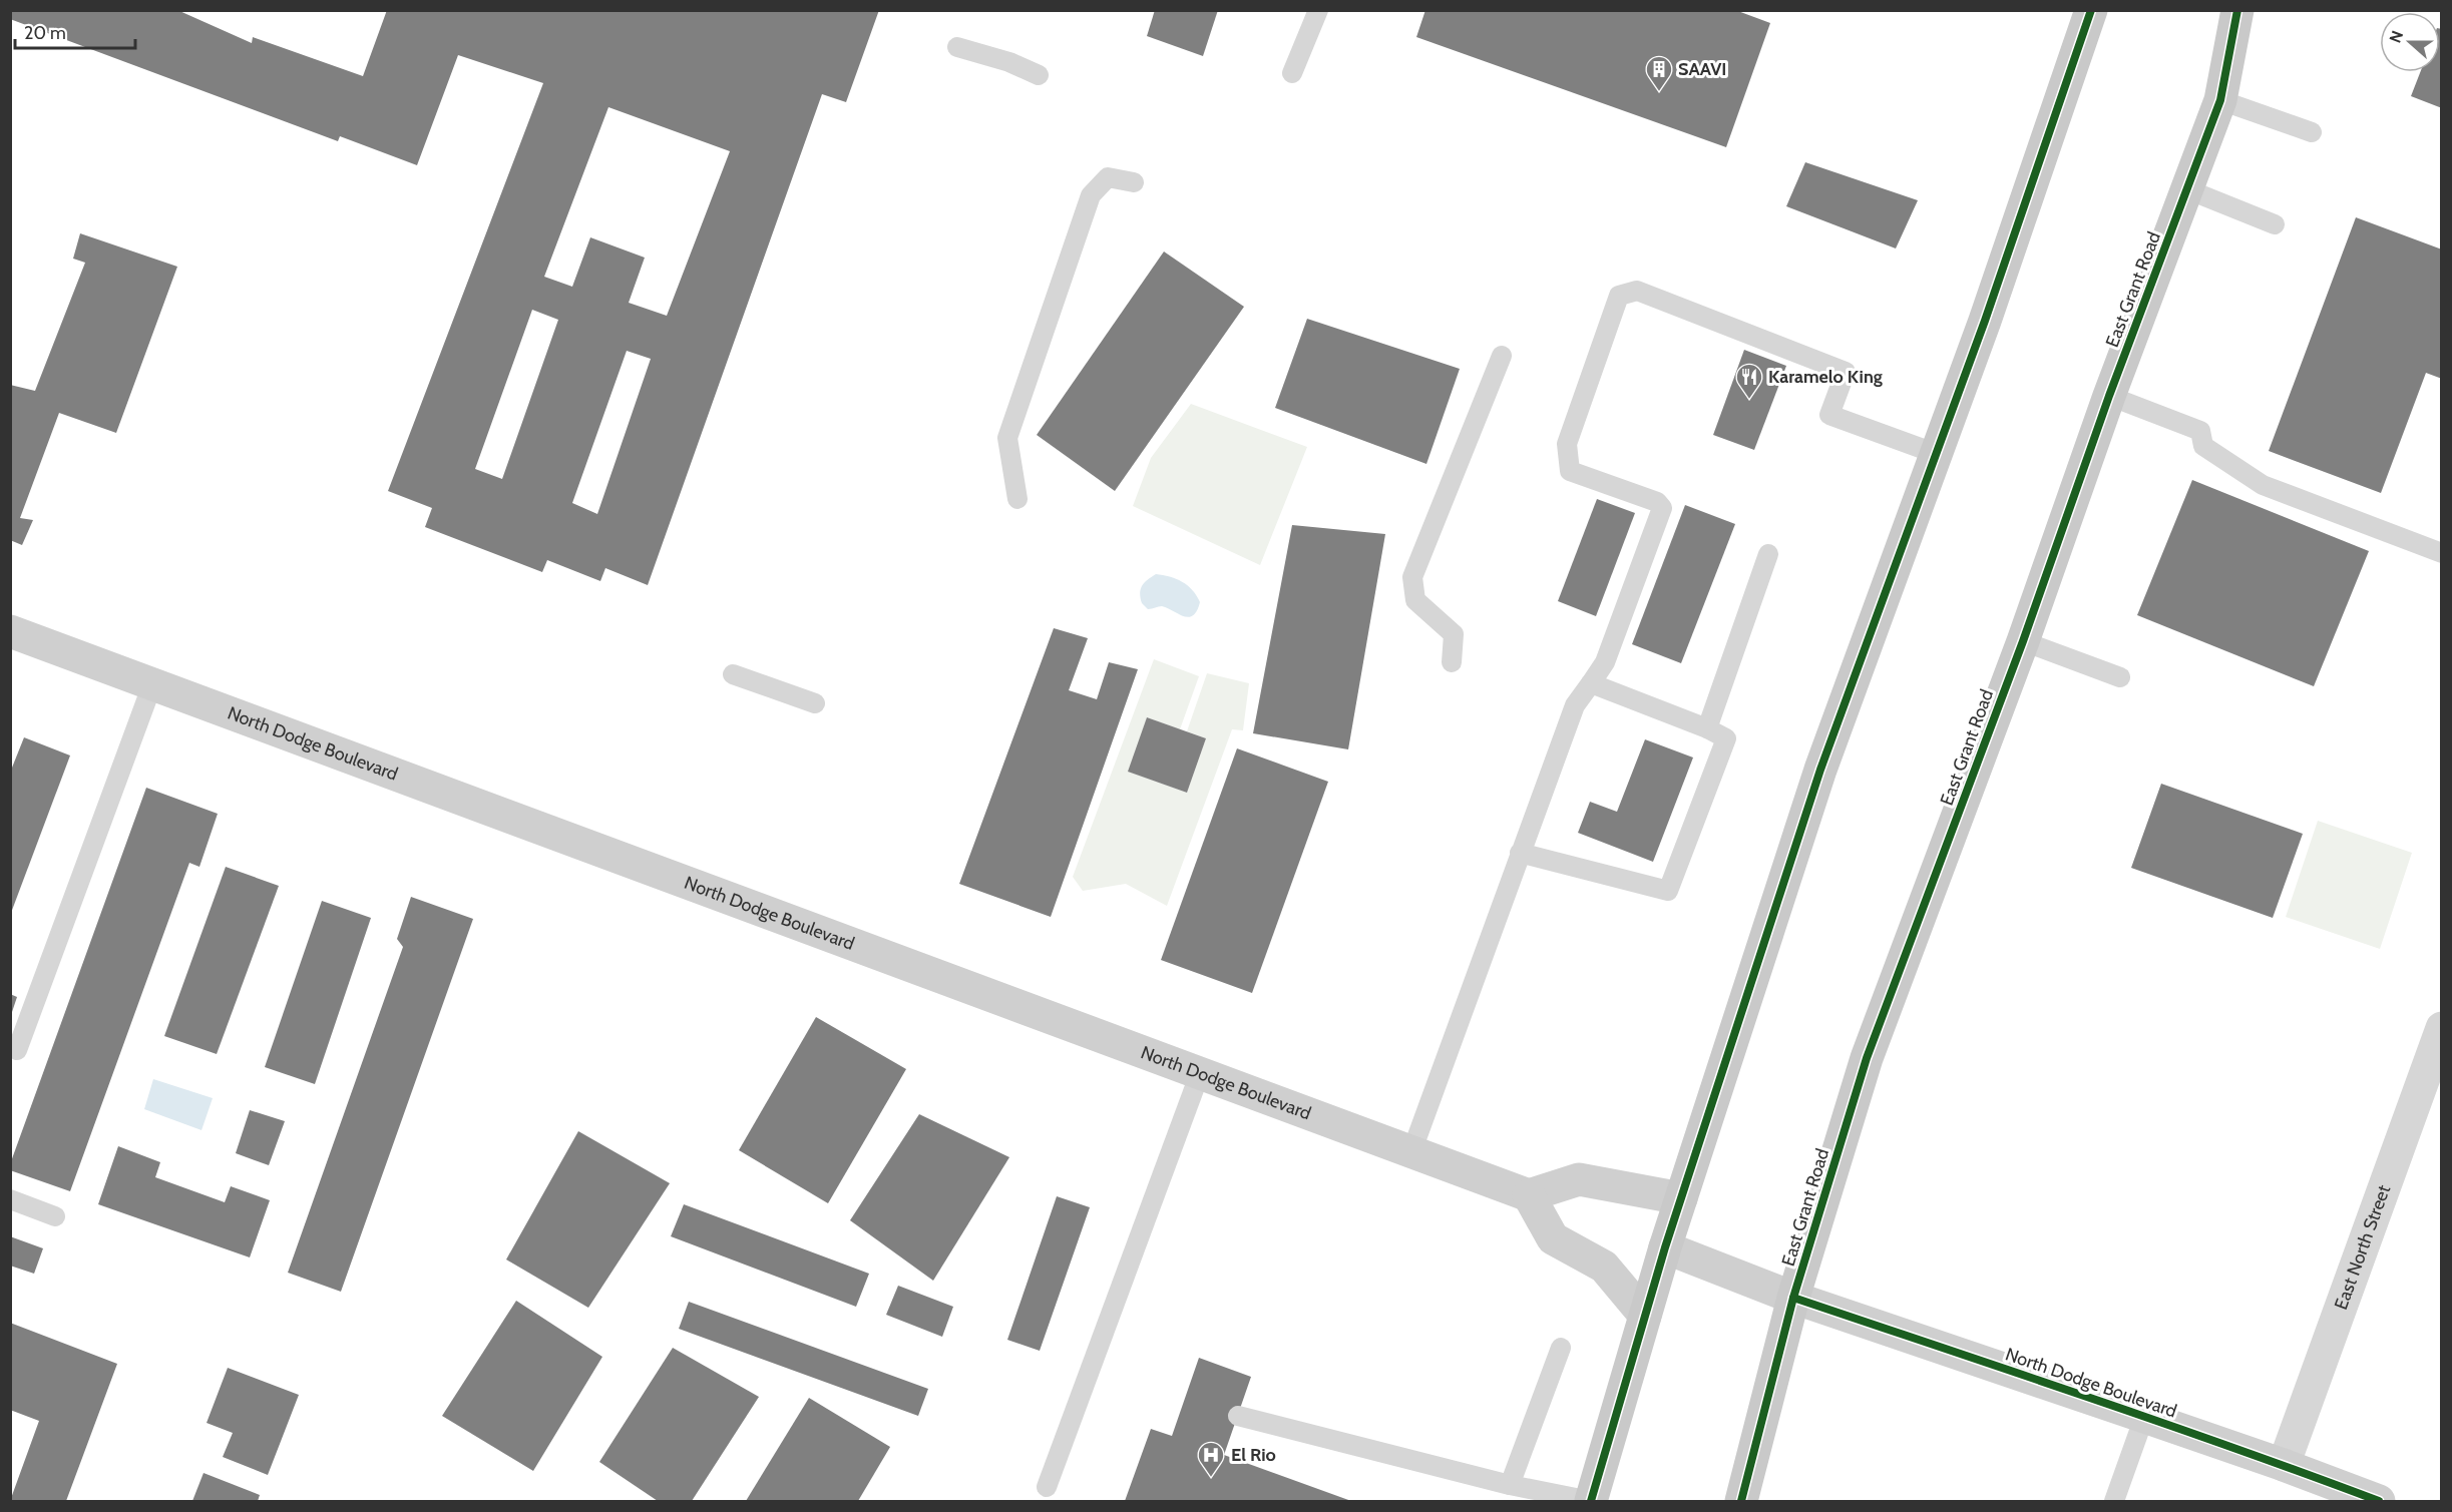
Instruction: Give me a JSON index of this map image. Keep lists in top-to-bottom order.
{
  "streets": {
    "main road": ["East Grant Road"],
    "street": ["North Dodge Boulevard", "East North Street"]
  },
  "crossings": [
    ["East Grant Road", "North Dodge Boulevard"],
    ["North Dodge Boulevard", "East North Street"]
  ],
  "places": {
    "building": ["SAAVI"],
    "restaurant": ["Karamelo King"],
    "hospital": ["El Rio"]
  },
  "scale_bar": "20 m",
  "north": "left"
}
